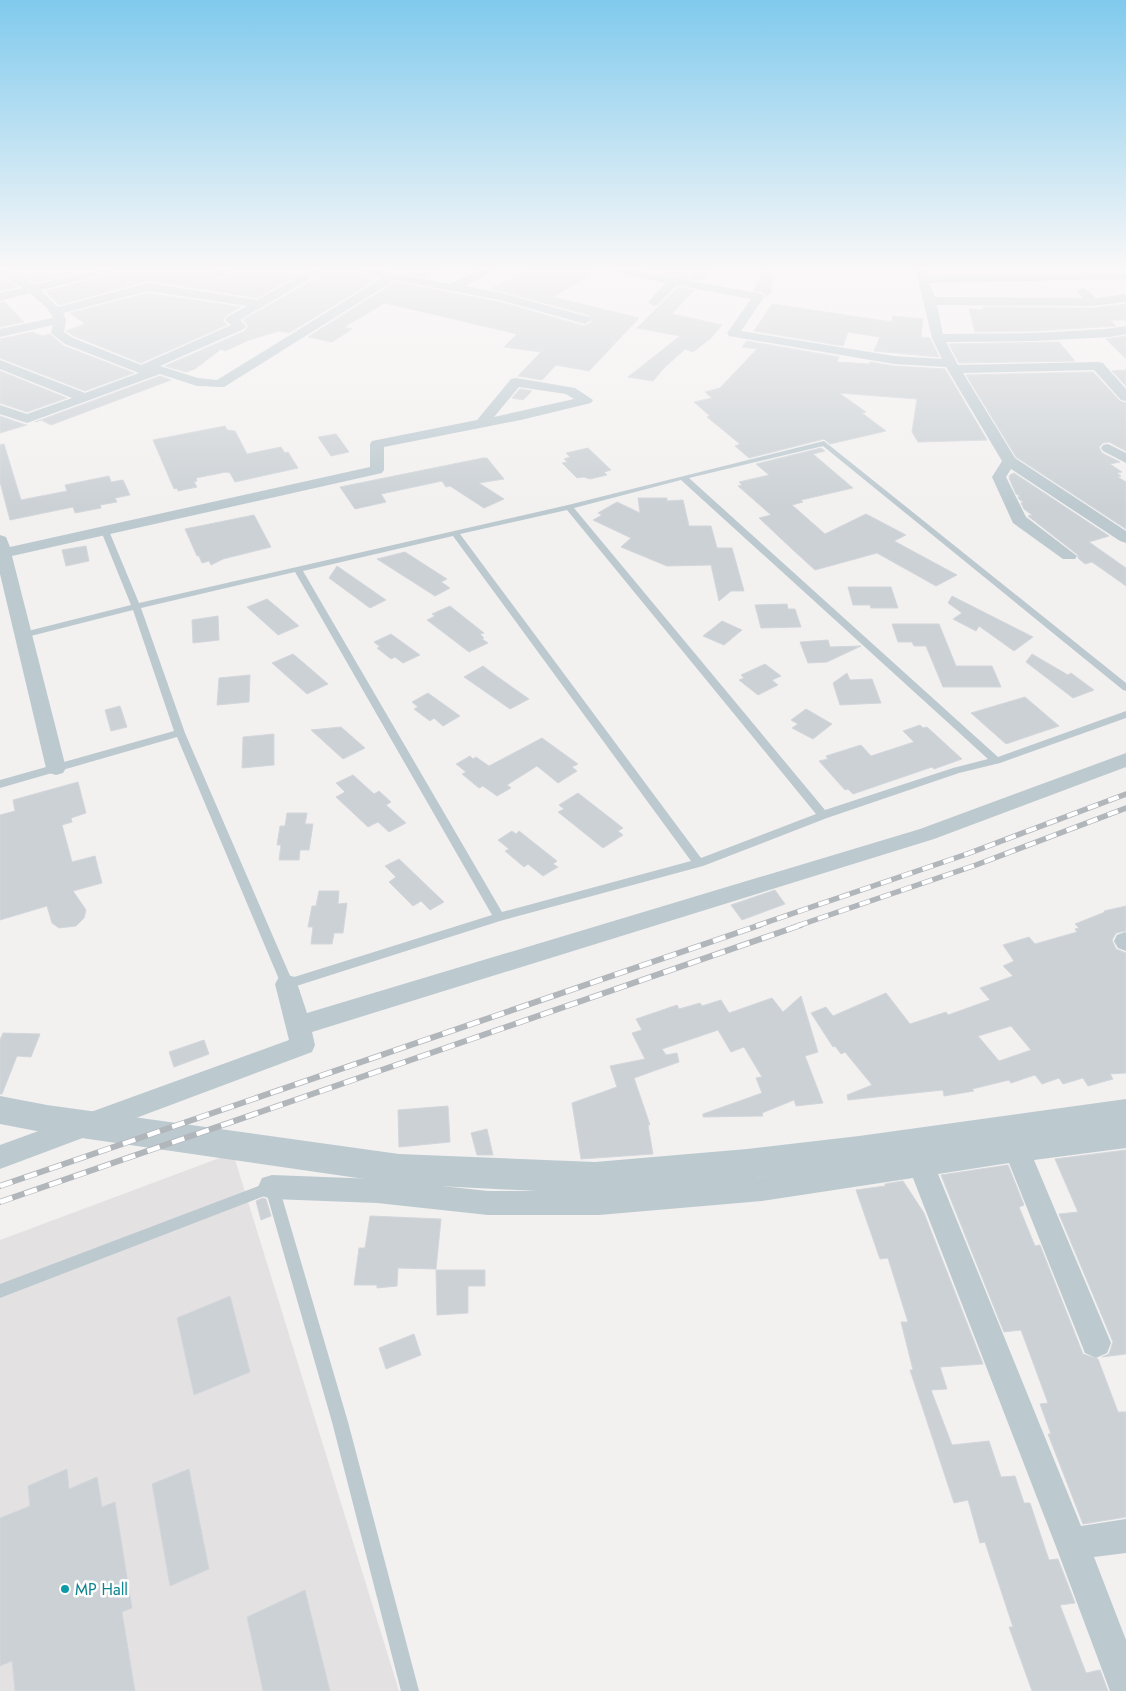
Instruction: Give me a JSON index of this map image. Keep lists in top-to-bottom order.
{
  "places": ["MP Hall"]
}
